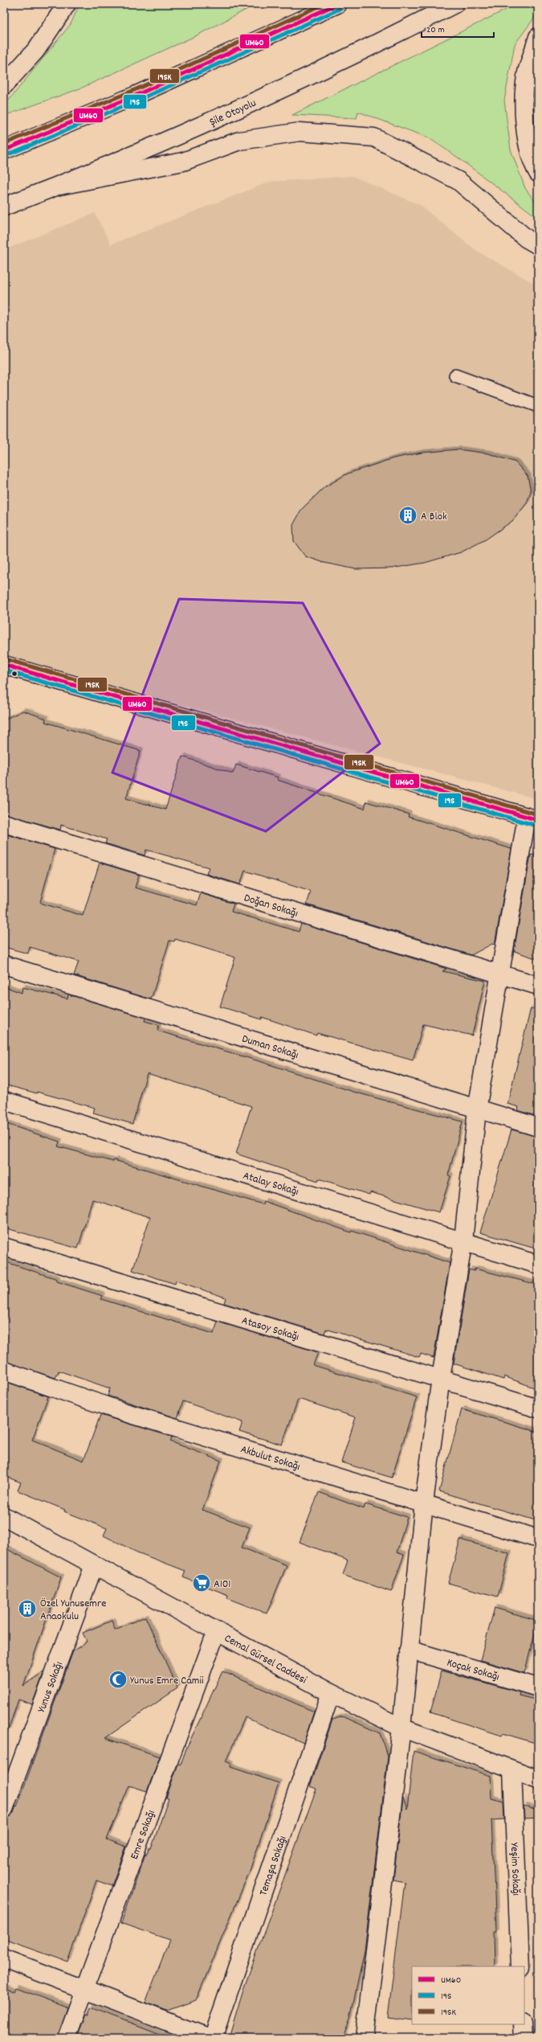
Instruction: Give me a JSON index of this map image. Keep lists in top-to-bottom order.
{
  "streets": {
    "main road": [
      "Şile Otoyolu",
      "Doğan Sokağı",
      "Duman Sokağı",
      "Atalay Sokağı",
      "Atasoy Sokağı",
      "Akbulut Sokağı",
      "Cemal Gürsel Caddesi",
      "Koçak Sokağı",
      "Yunus Sokağı",
      "Emre Sokağı",
      "Temaşa Sokağı",
      "Yeşim Sokağı"
    ]
  },
  "crossings": [
    ["Cemal Gürsel Caddesi", "Yunus Sokağı"],
    ["Cemal Gürsel Caddesi", "Emre Sokağı"],
    ["Cemal Gürsel Caddesi", "Temaşa Sokağı"],
    ["Cemal Gürsel Caddesi", "Yeşim Sokağı"]
  ],
  "places": {
    "building": ["A Blok", "Özel Yunusemre Anaokulu"],
    "supermarket": ["A101"],
    "mosque": ["Yunus Emre Camii"]
  },
  "lines": ["transit line UM60", "transit line 19SK", "transit line 19S"],
  "legend": ["UM60", "19S", "19SK"],
  "scale_bar": "20 m"
}
